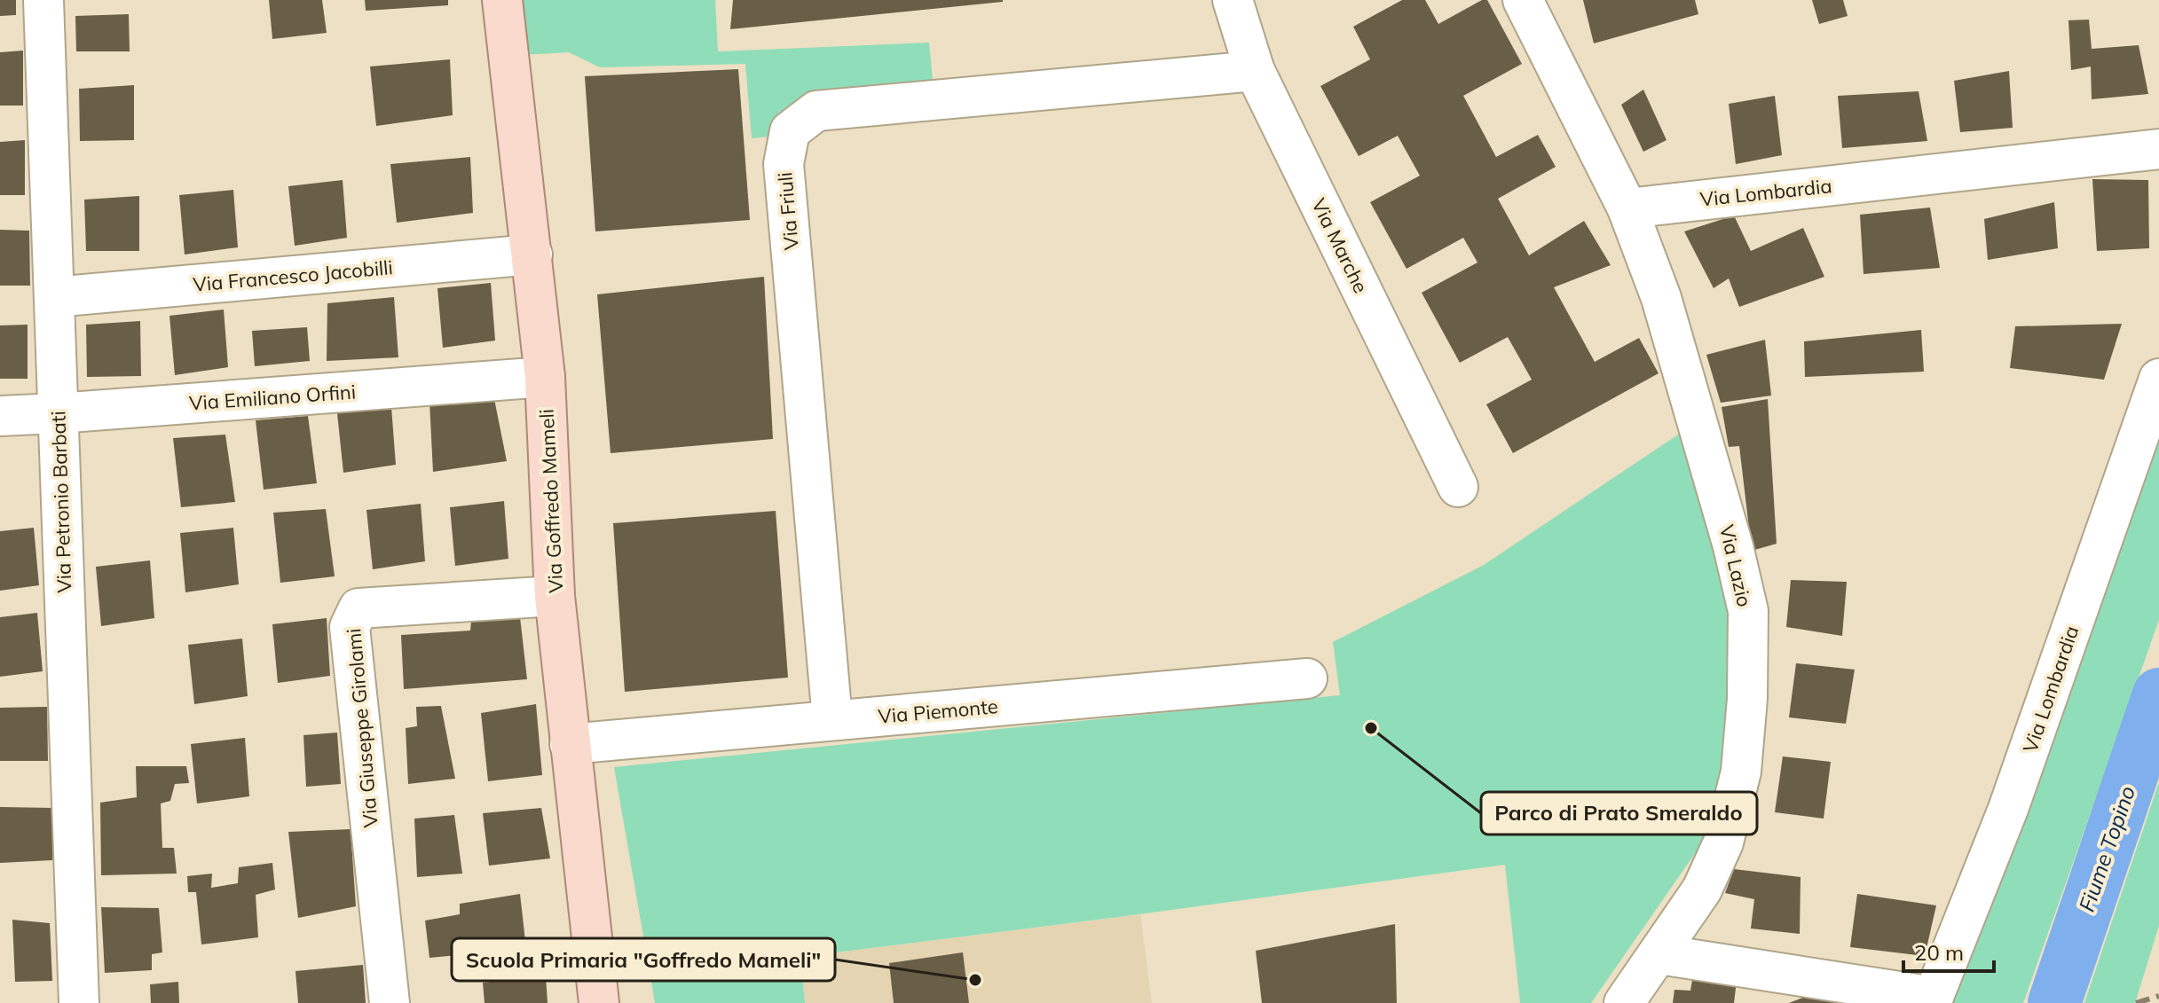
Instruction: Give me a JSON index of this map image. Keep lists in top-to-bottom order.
{
  "streets": {
    "main road": ["Via Goffredo Mameli"],
    "street": [
      "Via Lombardia",
      "Via Friuli",
      "Via Marche",
      "Via Francesco Jacobilli",
      "Via Emiliano Orfini",
      "Via Petronio Barbati",
      "Via Lazio",
      "Via Piemonte",
      "Via Giuseppe Girolami"
    ]
  },
  "crossings": [
    ["Via Lombardia", "Via Lazio"],
    ["Via Friuli", "Via Marche"],
    ["Via Friuli", "Via Piemonte"],
    ["Via Francesco Jacobilli", "Via Goffredo Mameli"],
    ["Via Francesco Jacobilli", "Via Petronio Barbati"],
    ["Via Emiliano Orfini", "Via Goffredo Mameli"],
    ["Via Emiliano Orfini", "Via Petronio Barbati"],
    ["Via Goffredo Mameli", "Via Piemonte"],
    ["Via Goffredo Mameli", "Via Giuseppe Girolami"]
  ],
  "water": ["Fiume Topino"],
  "places": ["Parco di Prato Smeraldo", "Scuola Primaria \"Goffredo Mameli\""],
  "scale_bar": "20 m"
}
